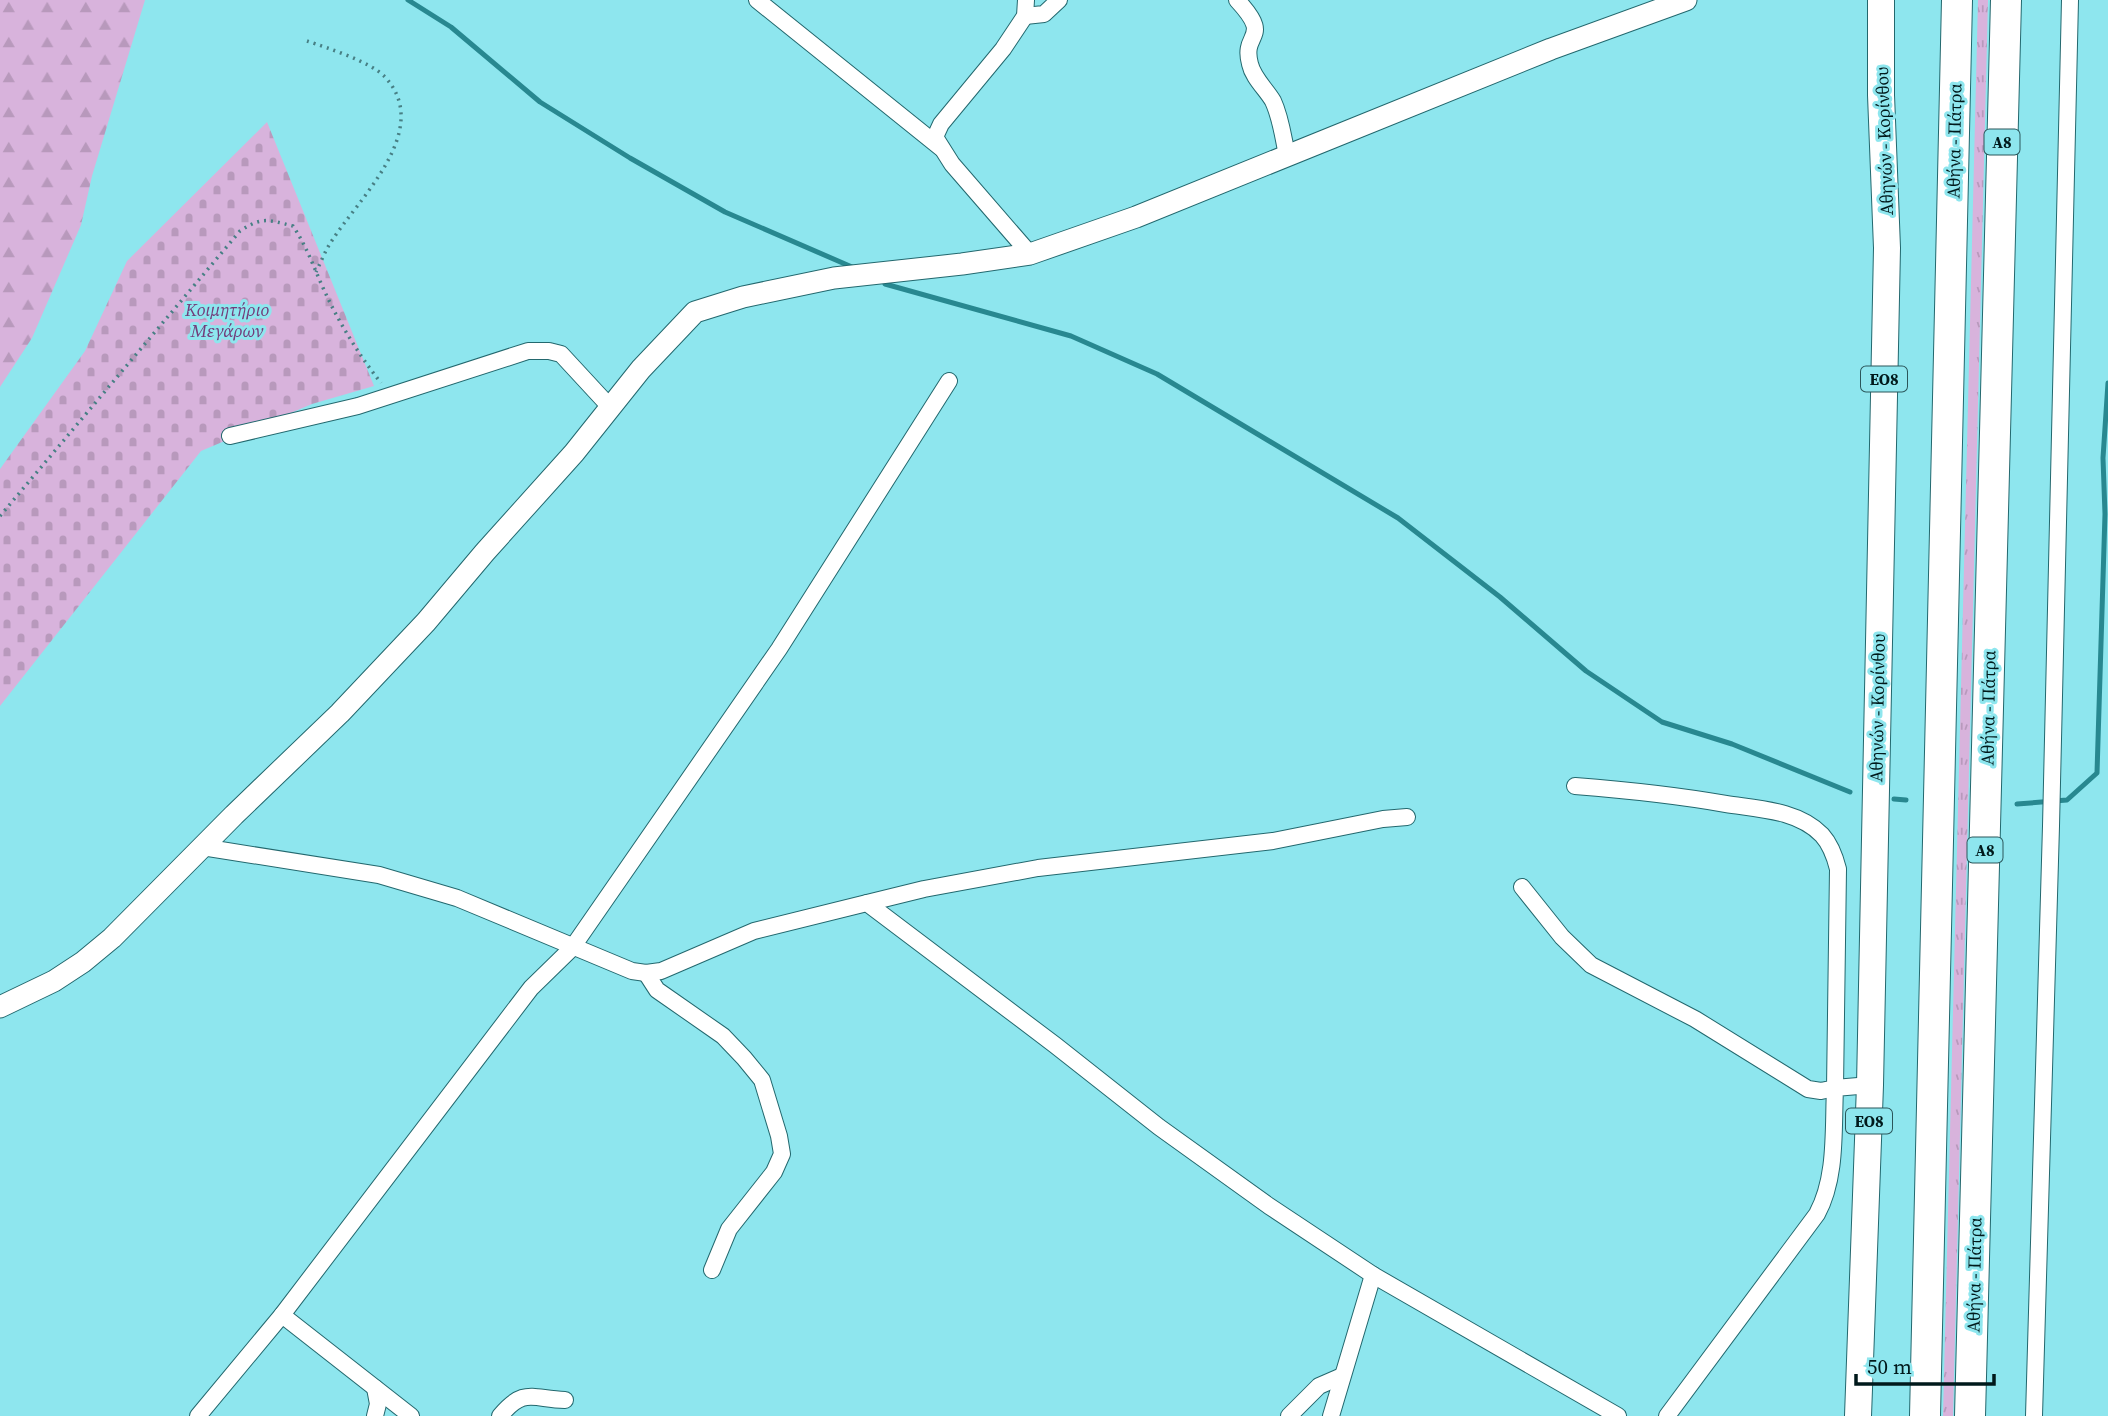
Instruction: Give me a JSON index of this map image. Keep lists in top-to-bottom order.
{
  "streets": {
    "highway": ["Αθήνα - Πάτρα", "Α8"],
    "main road": ["Αθηνών - Κορίνθου", "ΕΟ8"]
  },
  "parks": ["Κοιμητήριο Μεγάρων"],
  "scale_bar": "50 m"
}
